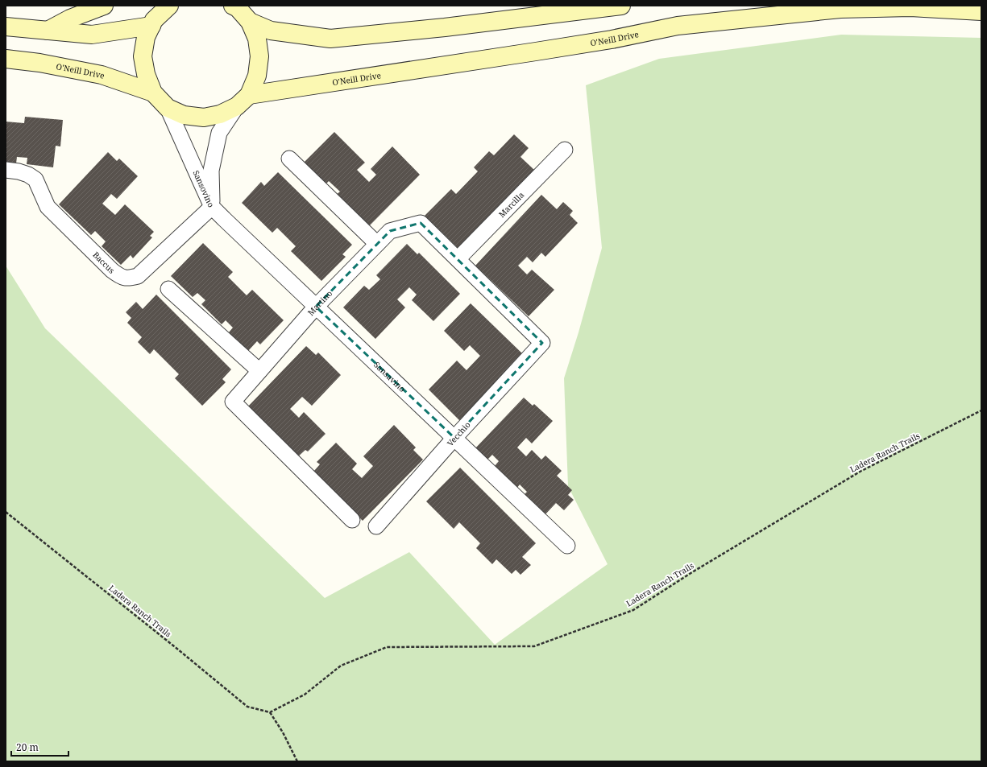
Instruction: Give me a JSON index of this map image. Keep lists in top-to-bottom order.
{
  "streets": {
    "main road": ["O'Neill Drive"],
    "street": [
      "Sansovino",
      "Marcilla",
      "Baccus",
      "Martino",
      "Sansavino",
      "Vecchio"
    ],
    "path": ["Ladera Ranch Trails"]
  },
  "crossings": [
    ["O'Neill Drive", "Sansovino"],
    ["Sansovino", "Baccus"],
    ["Sansovino", "Sansavino"],
    ["Marcilla", "Martino"],
    ["Marcilla", "Vecchio"],
    ["Baccus", "Sansavino"],
    ["Martino", "Sansavino"],
    ["Martino", "Vecchio"],
    ["Sansavino", "Vecchio"]
  ],
  "scale_bar": "20 m"
}
